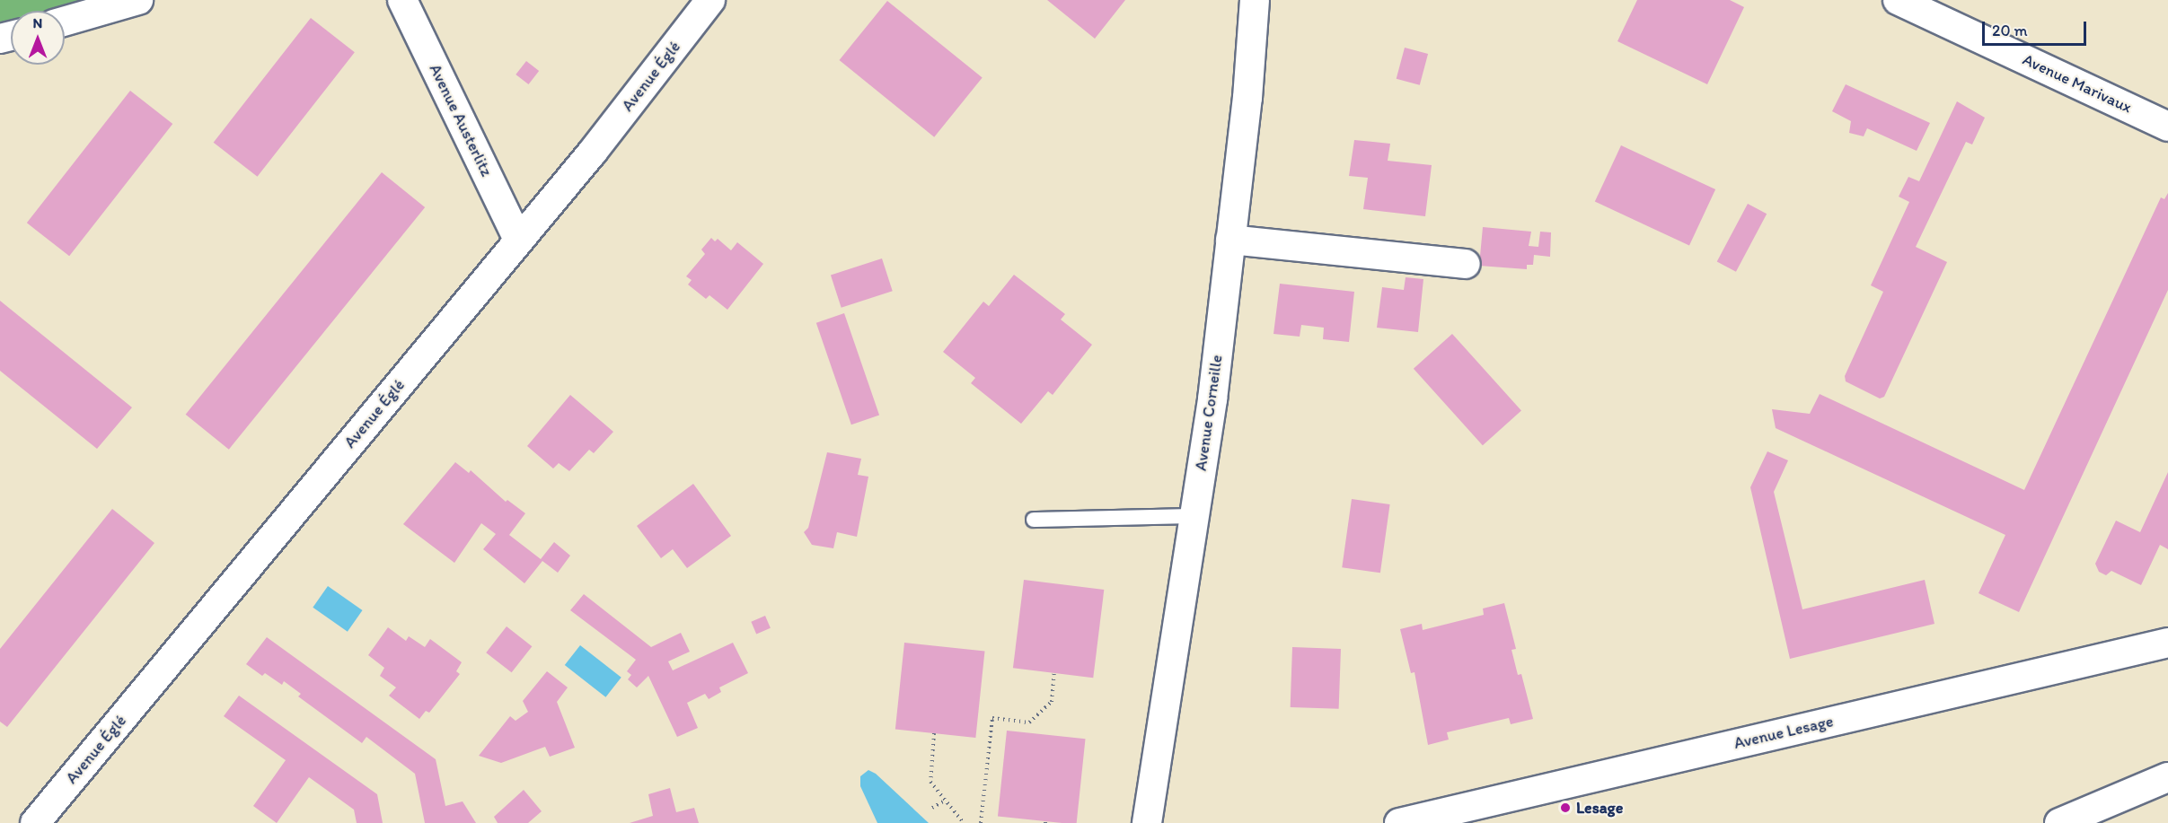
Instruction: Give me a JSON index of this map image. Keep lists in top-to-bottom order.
{
  "streets": {
    "street": [
      "Avenue Églé",
      "Avenue Marivaux",
      "Avenue Austerlitz",
      "Avenue Corneille",
      "Avenue Lesage"
    ]
  },
  "crossings": [
    ["Avenue Églé", "Avenue Austerlitz"]
  ],
  "places": ["Lesage"],
  "scale_bar": "20 m",
  "north": "top"
}
